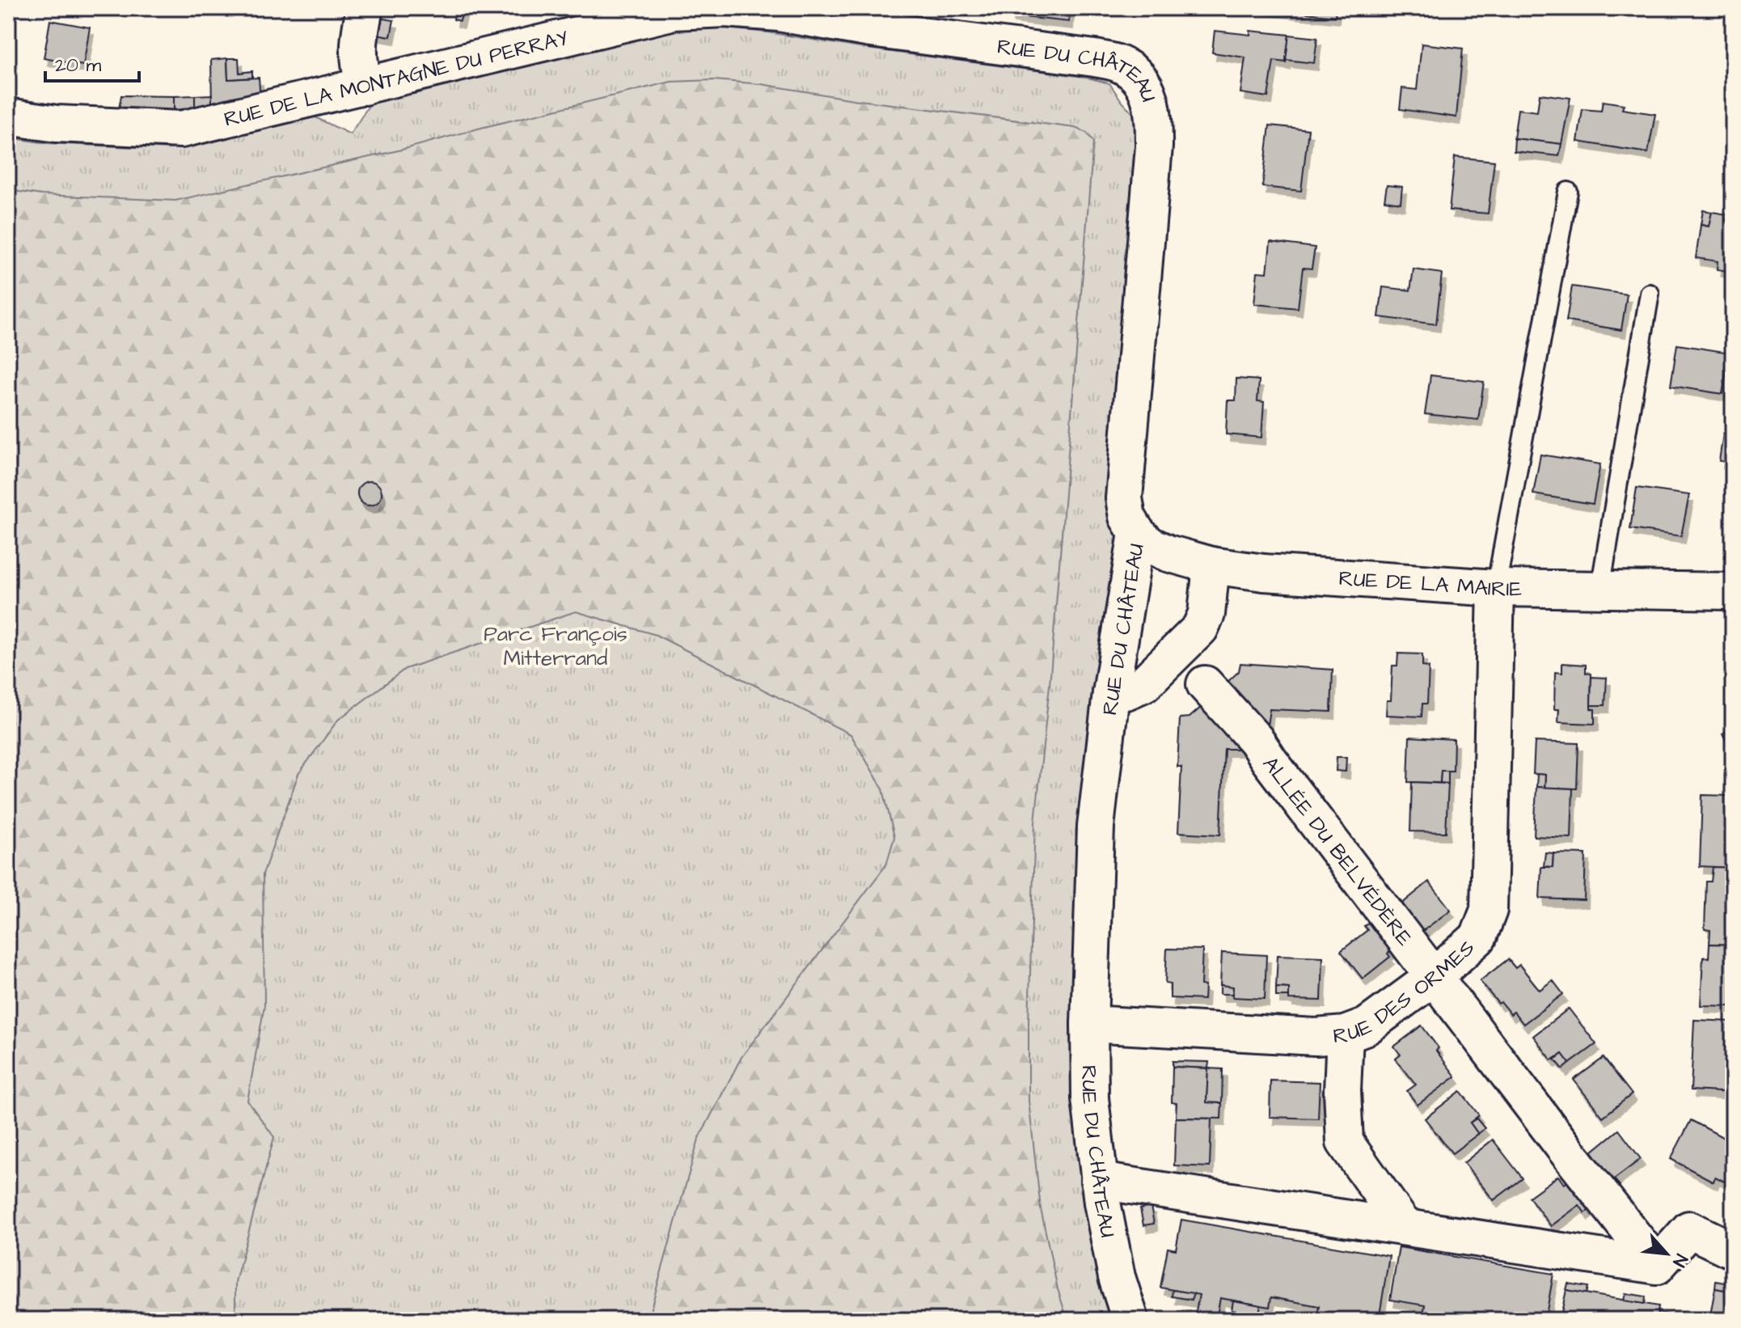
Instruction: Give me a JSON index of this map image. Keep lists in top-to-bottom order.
{
  "streets": {
    "street": [
      "RUE DE LA MONTAGNE DU PERRAY",
      "RUE DU CHÂTEAU",
      "RUE DE LA MAIRIE",
      "ALLÉE DU BELVÉDÈRE",
      "RUE DES ORMES"
    ]
  },
  "crossings": [
    ["RUE DE LA MONTAGNE DU PERRAY", "RUE DU CHÂTEAU"],
    ["RUE DU CHÂTEAU", "RUE DE LA MAIRIE"],
    ["RUE DU CHÂTEAU", "RUE DES ORMES"],
    ["RUE DE LA MAIRIE", "RUE DES ORMES"],
    ["ALLÉE DU BELVÉDÈRE", "RUE DES ORMES"]
  ],
  "parks": ["Parc François Mitterrand"],
  "scale_bar": "20 m",
  "north": "bottom right"
}
